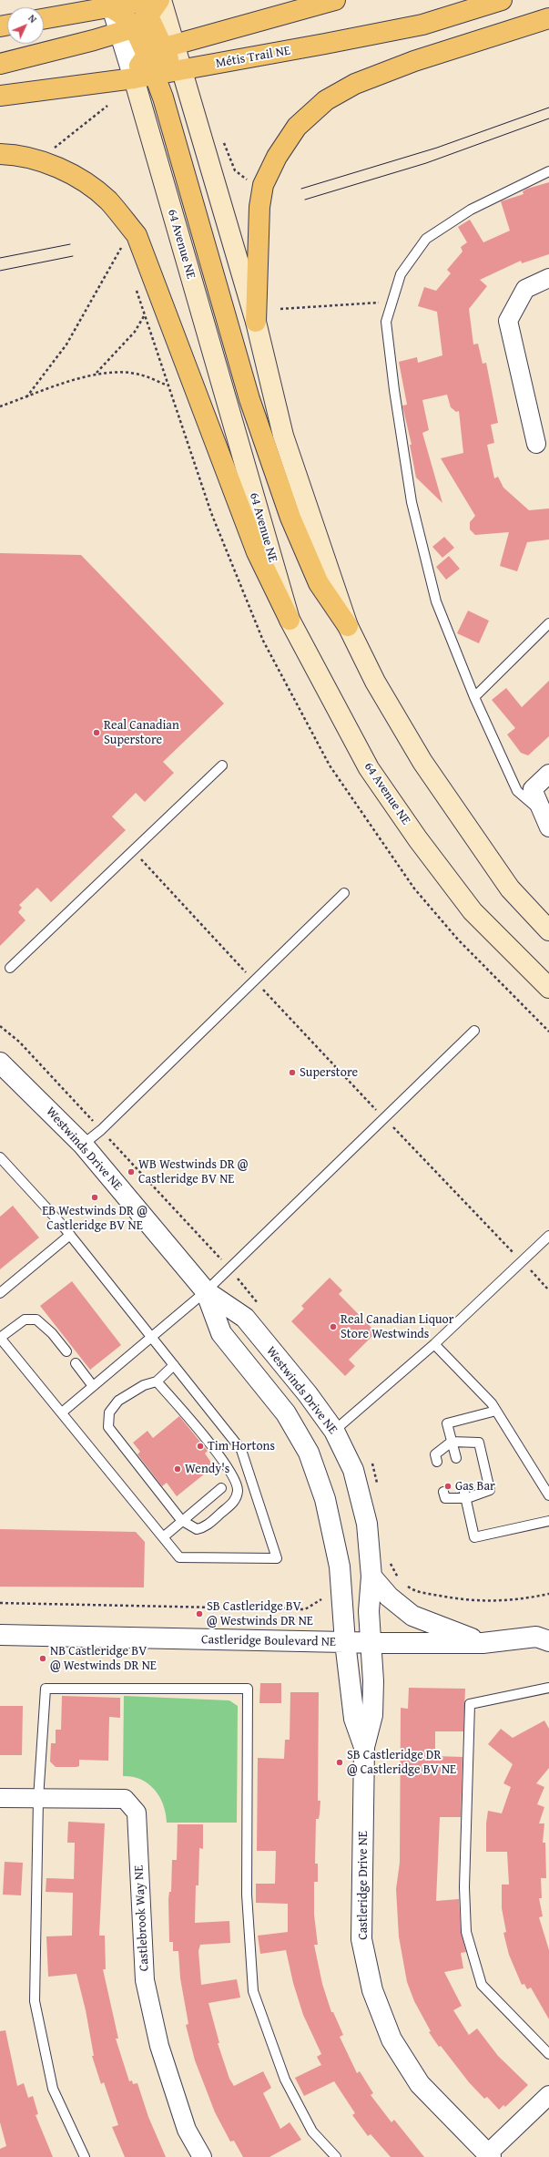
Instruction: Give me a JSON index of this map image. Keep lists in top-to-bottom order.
{
  "streets": {
    "main road": ["Métis Trail NE", "64 Avenue NE"],
    "street": [
      "Westwinds Drive NE",
      "Castleridge Boulevard NE",
      "Castleridge Drive NE",
      "Castlebrook Way NE"
    ]
  },
  "crossings": [
    ["Métis Trail NE", "64 Avenue NE"],
    ["Westwinds Drive NE", "Castleridge Boulevard NE"],
    ["Westwinds Drive NE", "Castleridge Drive NE"],
    ["Castleridge Boulevard NE", "Castleridge Drive NE"]
  ],
  "places": [
    "Real Canadian Superstore",
    "Superstore",
    "WB Westwinds DR @ Castleridge BV NE",
    "EB Westwinds DR @ Castleridge BV NE",
    "Real Canadian Liquor Store Westwinds",
    "Tim Hortons",
    "Wendy's",
    "Gas Bar",
    "SB Castleridge BV @ Westwinds DR NE",
    "NB Castleridge BV @ Westwinds DR NE",
    "SB Castleridge DR @ Castleridge BV NE"
  ],
  "north": "top right"
}
